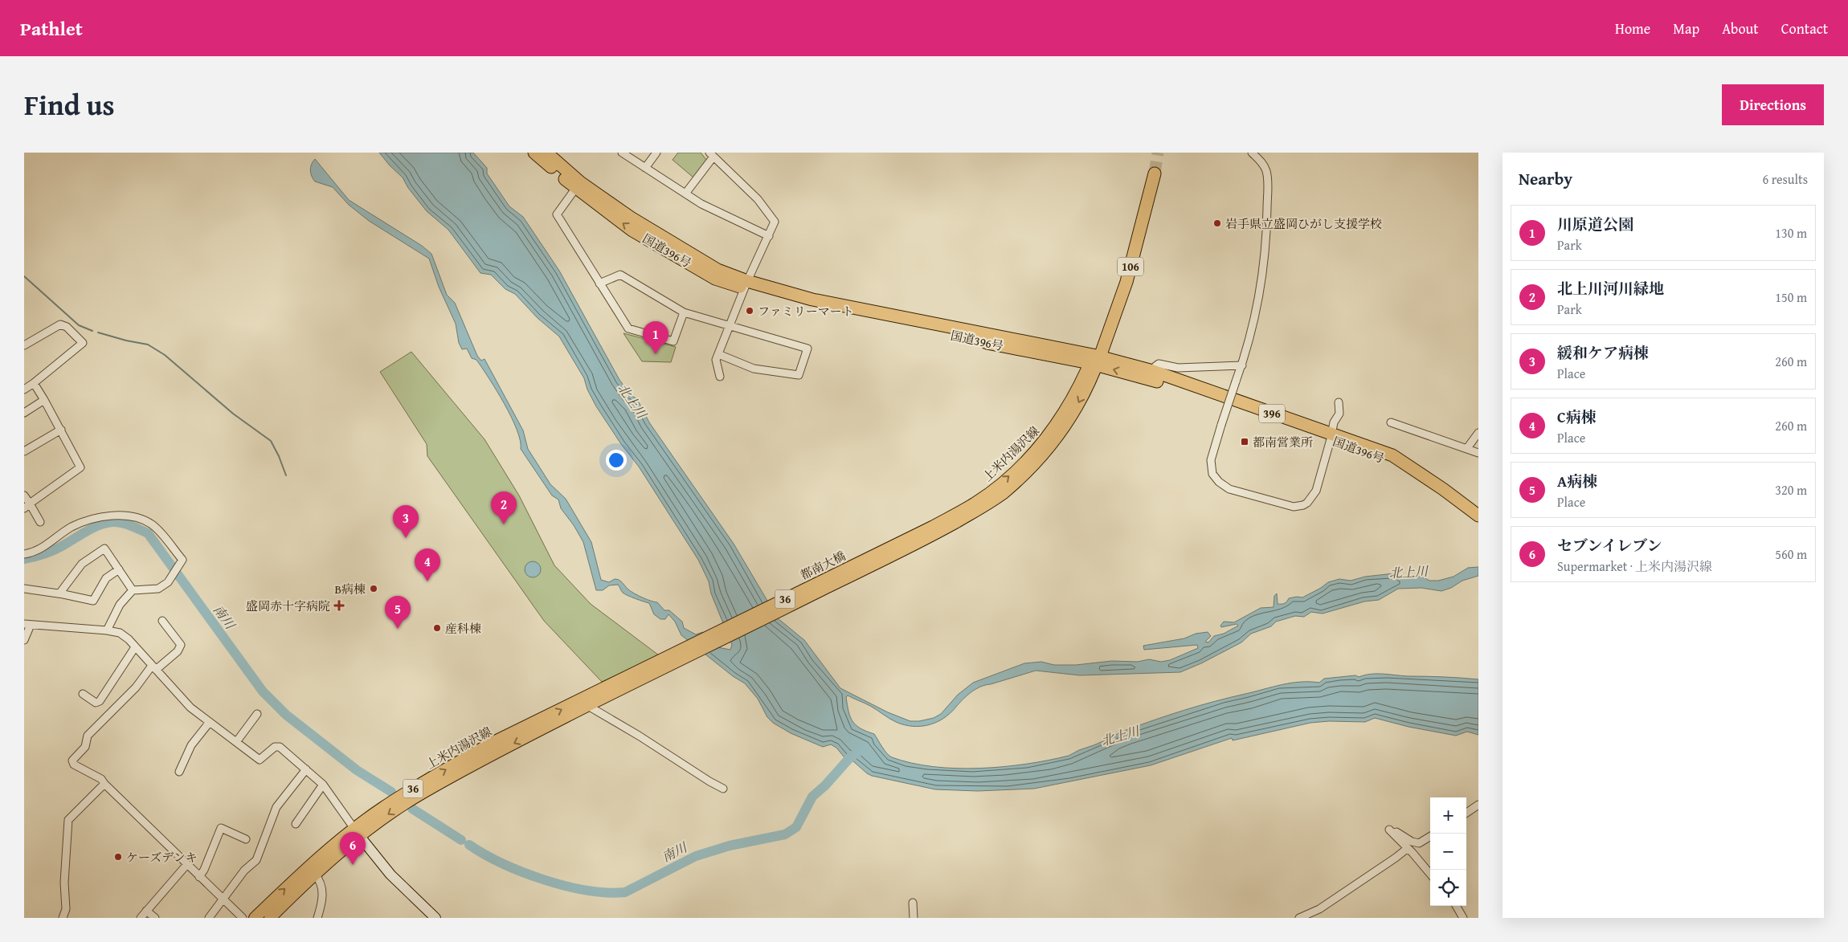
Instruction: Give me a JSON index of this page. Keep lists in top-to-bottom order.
{
  "streets": {
    "highway": ["国道396号", "106", "396"],
    "main road": ["上米内湯沢線", "都南大橋", "36"]
  },
  "crossings": [
    ["国道396号", "106"],
    ["国道396号", "上米内湯沢線"],
    ["106", "上米内湯沢線"],
    ["上米内湯沢線", "都南大橋"]
  ],
  "water": ["北上川", "南川"],
  "places": {
    "other": [
      "岩手県立盛岡ひがし支援学校",
      "ファミリーマート",
      "B病棟",
      "産科棟",
      "ケーズデンキ"
    ],
    "transit": ["都南営業所"],
    "health": ["盛岡赤十字病院"]
  },
  "page": {
    "header": "Pathlet",
    "nav": [
      "Home",
      "Map",
      "About",
      "Contact"
    ],
    "title": "Find us",
    "buttons": "Directions",
    "heading": ["Nearby", "6 results"],
    "list": [
      {
        "mark": "1",
        "name": "川原道公園",
        "note": "Park",
        "value": "130 m"
      },
      {
        "mark": "2",
        "name": "北上川河川緑地",
        "note": "Park",
        "value": "150 m"
      },
      {
        "mark": "3",
        "name": "緩和ケア病棟",
        "note": "Place",
        "value": "260 m"
      },
      {
        "mark": "4",
        "name": "C病棟",
        "note": "Place",
        "value": "260 m"
      },
      {
        "mark": "5",
        "name": "A病棟",
        "note": "Place",
        "value": "320 m"
      },
      {
        "mark": "6",
        "name": "セブンイレブン",
        "note": "Supermarket · 上米内湯沢線",
        "value": "560 m"
      }
    ],
    "pins": [
      "1",
      "2",
      "3",
      "4",
      "5",
      "6"
    ],
    "map_buttons": ["+", "−"]
  }
}
